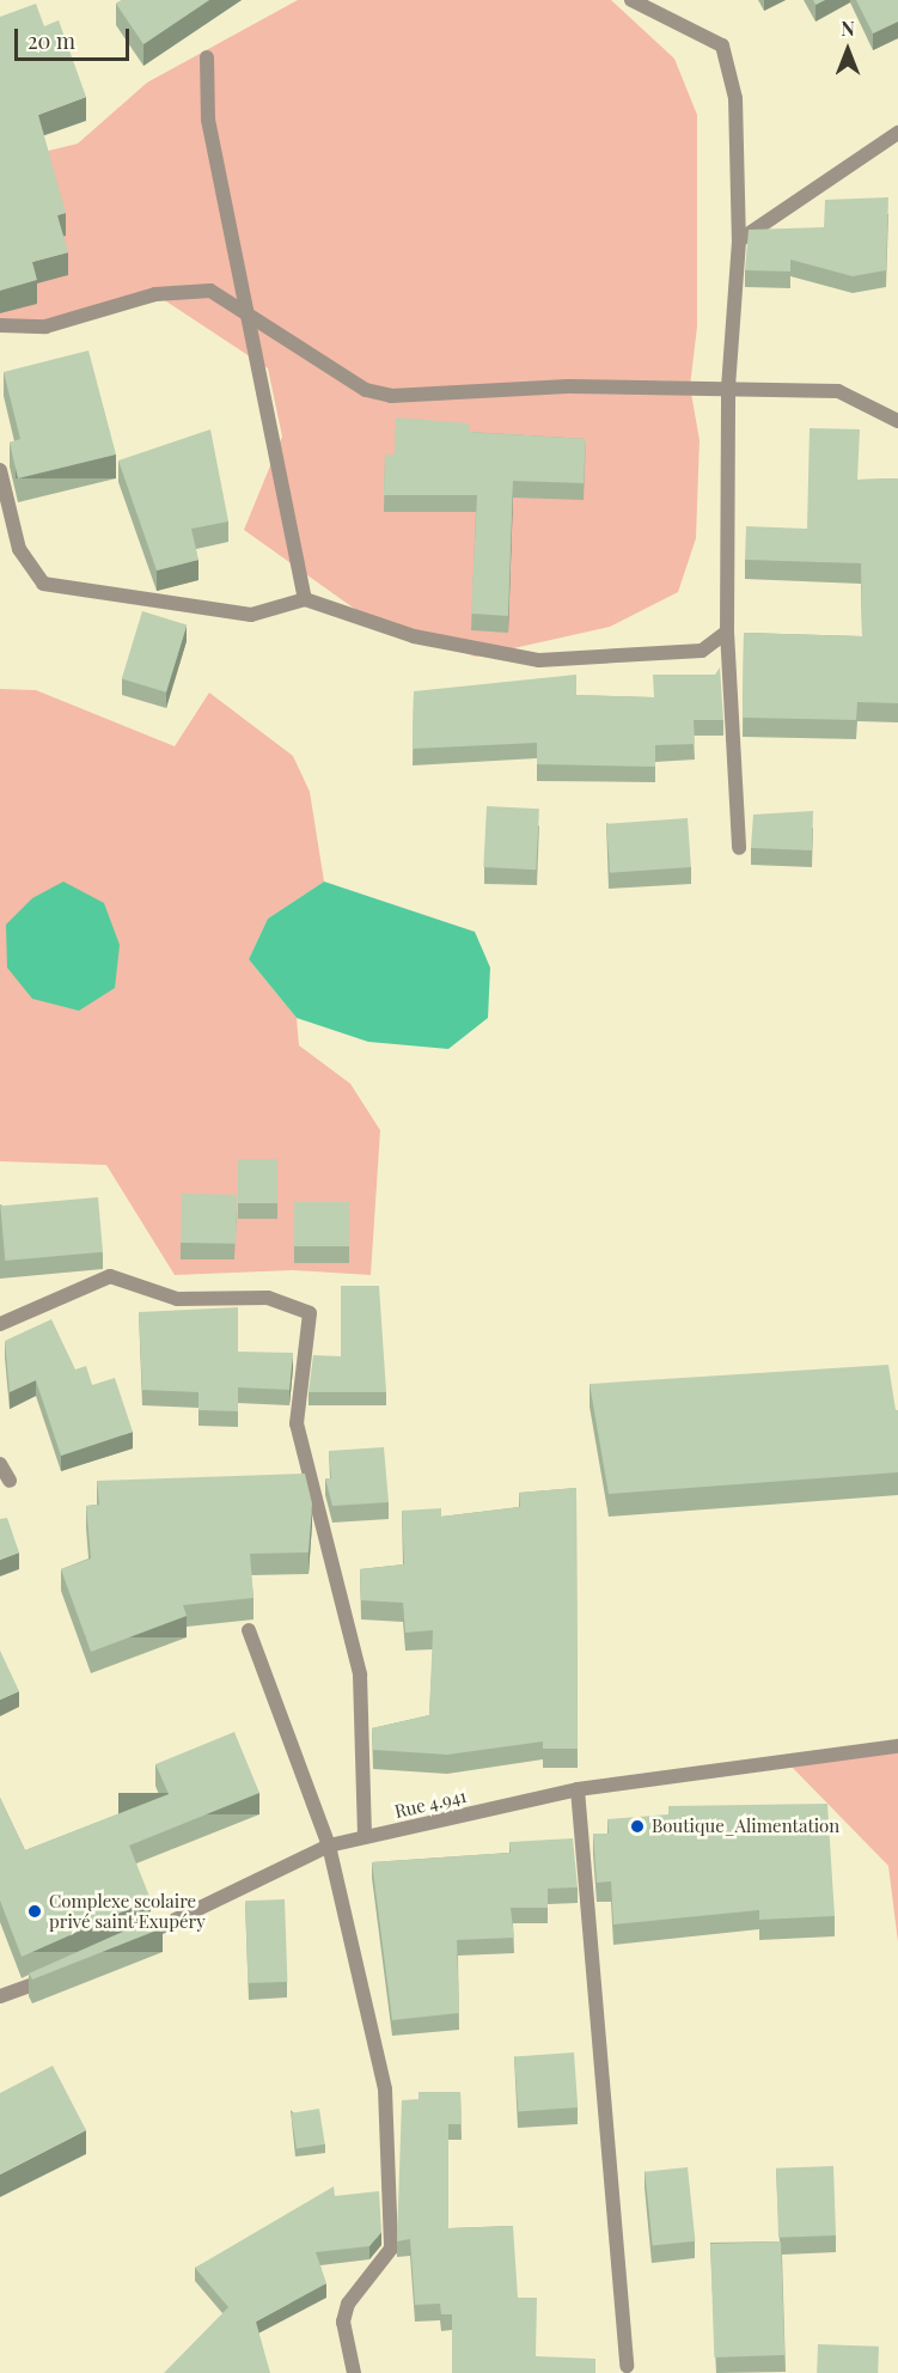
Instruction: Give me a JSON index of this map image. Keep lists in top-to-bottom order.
{
  "streets": {
    "street": ["Rue 4.941"]
  },
  "places": ["Boutique_Alimentation", "Complexe scolaire privé saint Exupéry"],
  "scale_bar": "20 m",
  "north": "top"
}
